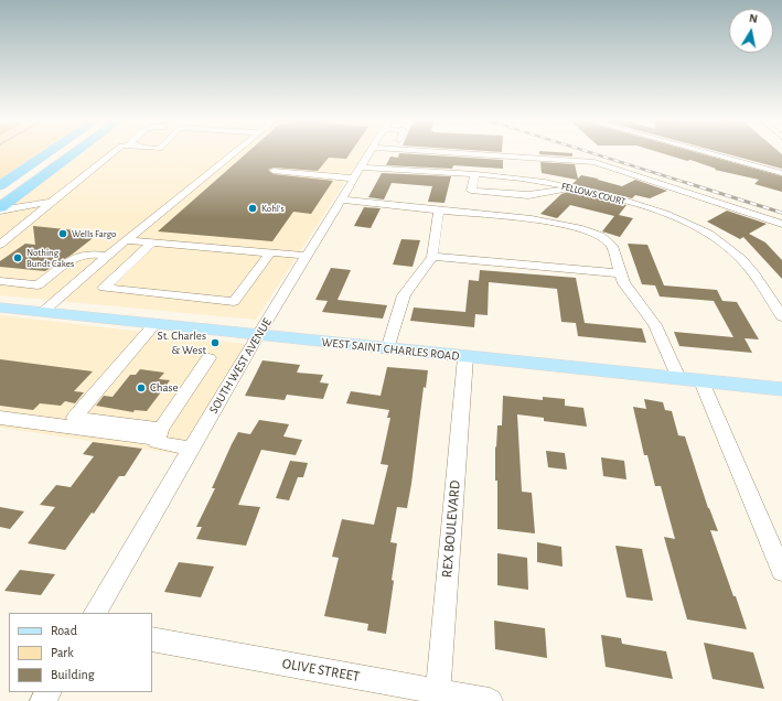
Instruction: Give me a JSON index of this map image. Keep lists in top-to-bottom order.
{
  "streets": {
    "main road": ["WEST SAINT CHARLES ROAD"],
    "street": [
      "FELLOWS COURT",
      "SOUTH WEST AVENUE",
      "REX BOULEVARD",
      "OLIVE STREET"
    ]
  },
  "crossings": [
    ["FELLOWS COURT", "SOUTH WEST AVENUE"],
    ["WEST SAINT CHARLES ROAD", "SOUTH WEST AVENUE"],
    ["WEST SAINT CHARLES ROAD", "REX BOULEVARD"],
    ["REX BOULEVARD", "OLIVE STREET"]
  ],
  "places": [
    "Kohl's",
    "Wells Fargo",
    "Nothing Bundt Cakes",
    "St. Charles & West",
    "Chase"
  ],
  "legend": ["Road", "Park", "Building"],
  "north": "top"
}
